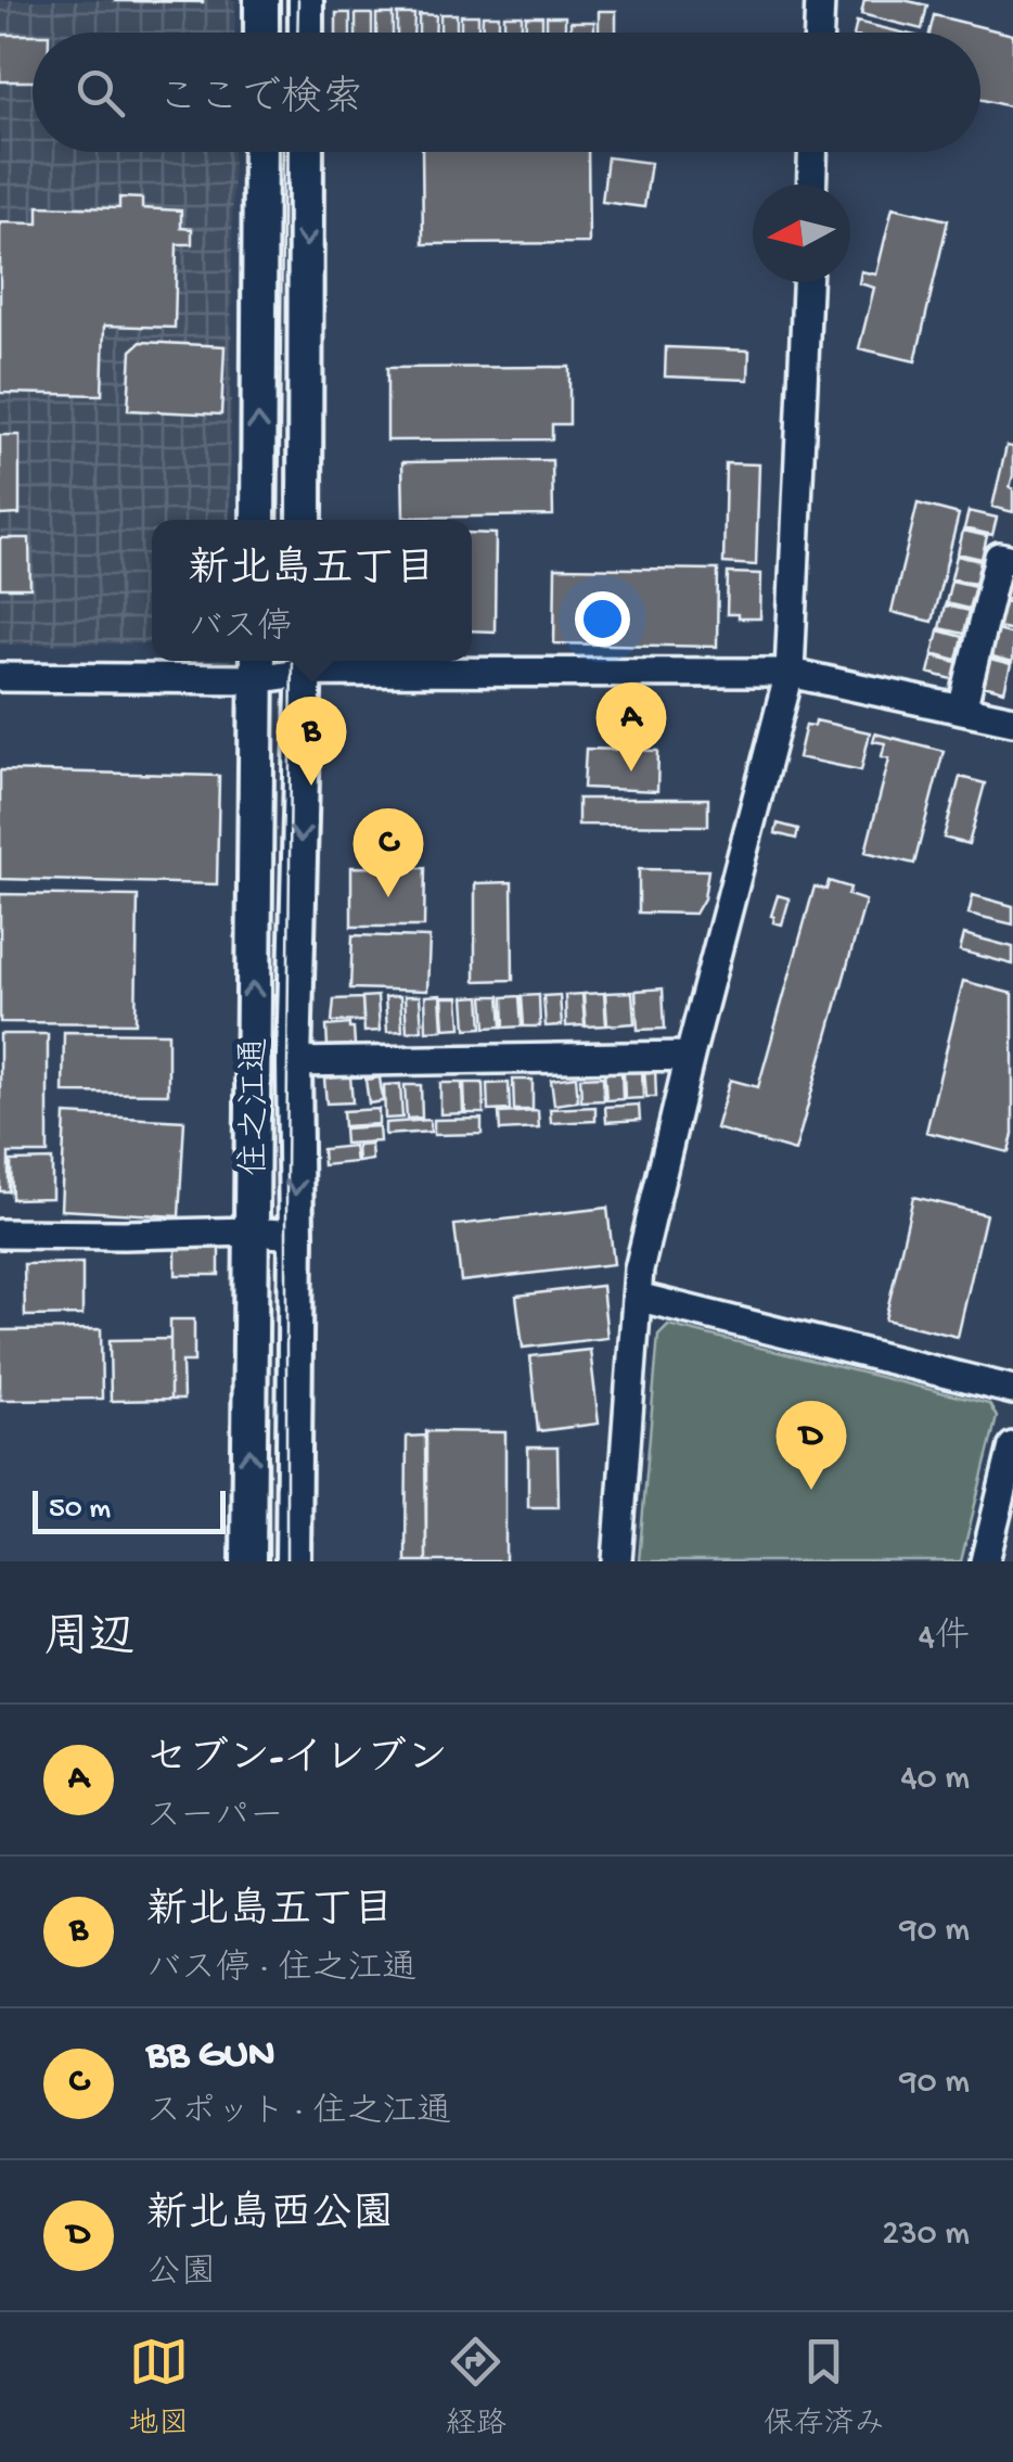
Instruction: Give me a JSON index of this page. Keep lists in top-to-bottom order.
{
  "streets": {
    "main road": ["住之江通"]
  },
  "scale_bar": "50 m",
  "north": "left",
  "page": {
    "search": "ここで検索",
    "popup": ["新北島五丁目", "バス停"],
    "pins": [
      "A",
      "B",
      "C",
      "D"
    ],
    "scale": "50 m",
    "heading": ["周辺", "4件"],
    "list": [
      {
        "mark": "A",
        "name": "セブン-イレブン",
        "note": "スーパー",
        "value": "40 m"
      },
      {
        "mark": "B",
        "name": "新北島五丁目",
        "note": "バス停 · 住之江通",
        "value": "90 m"
      },
      {
        "mark": "C",
        "name": "BB GUN",
        "note": "スポット · 住之江通",
        "value": "90 m"
      },
      {
        "mark": "D",
        "name": "新北島西公園",
        "note": "公園",
        "value": "230 m"
      }
    ],
    "nav": ["地図", "経路", "保存済み"]
  }
}
